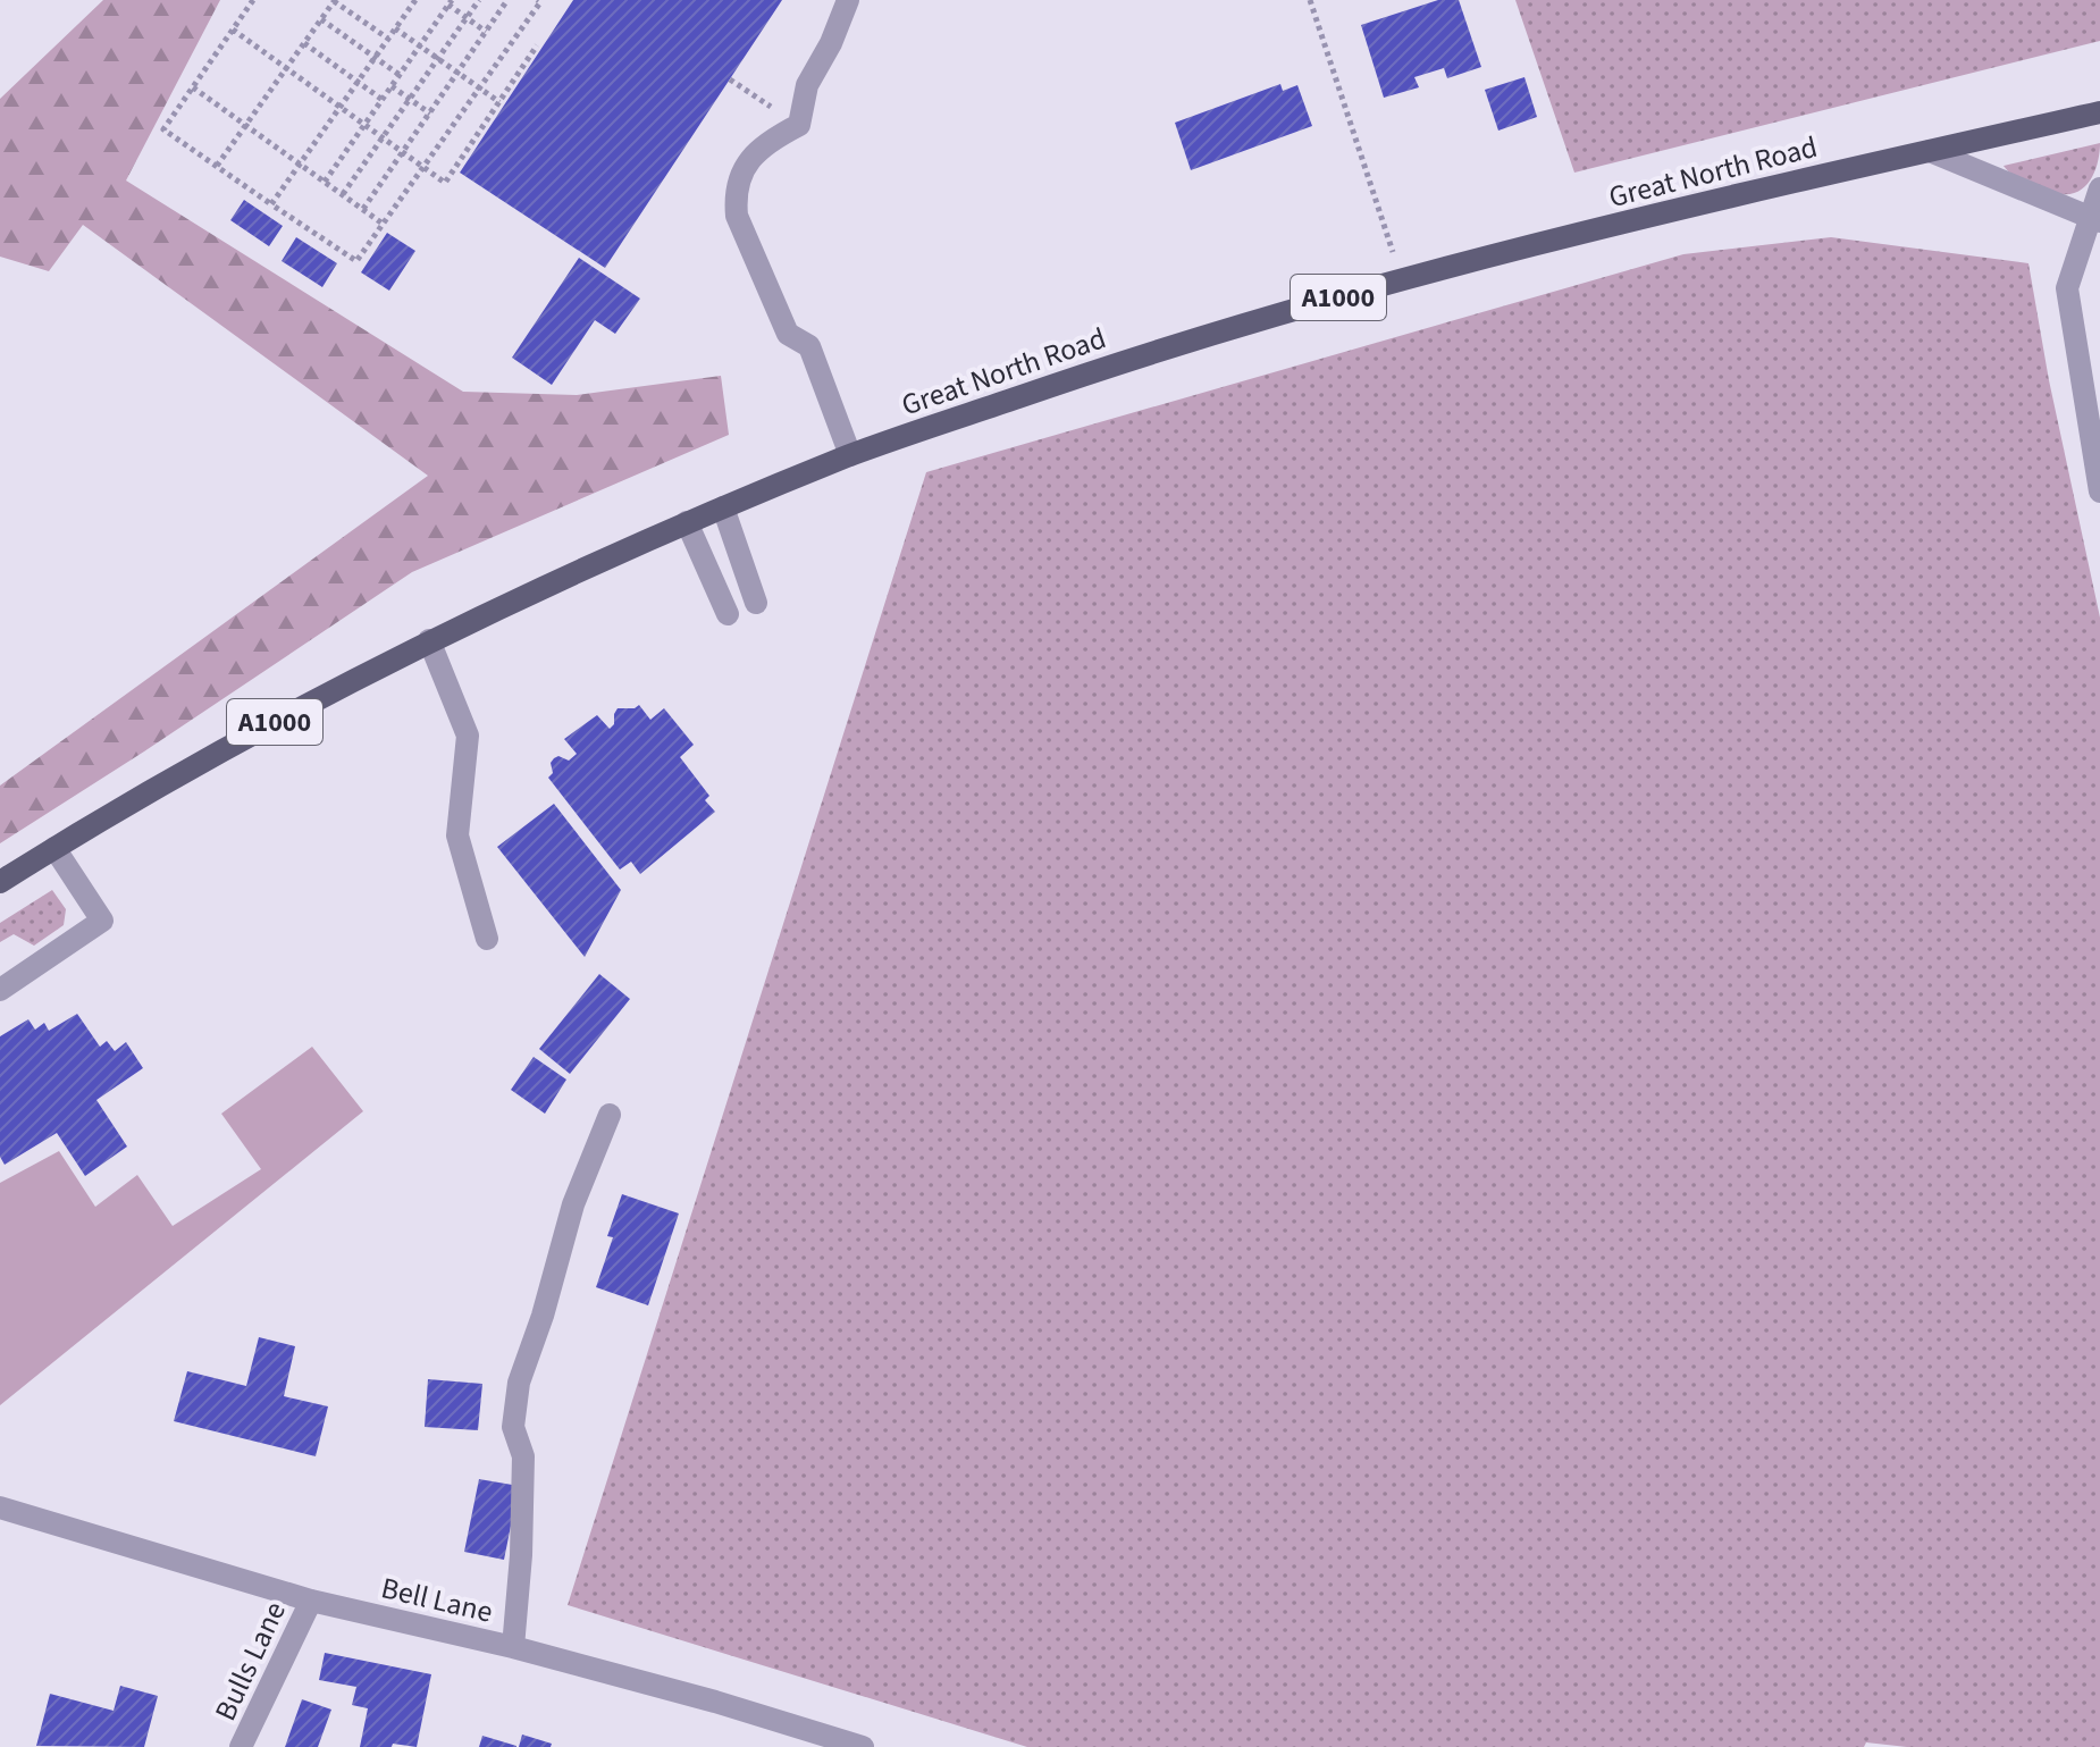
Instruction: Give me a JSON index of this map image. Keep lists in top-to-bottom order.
{
  "streets": {
    "main road": ["Great North Road", "A1000"],
    "street": ["Bell Lane", "Bulls Lane"]
  },
  "crossings": [
    ["Bell Lane", "Bulls Lane"]
  ]
}
